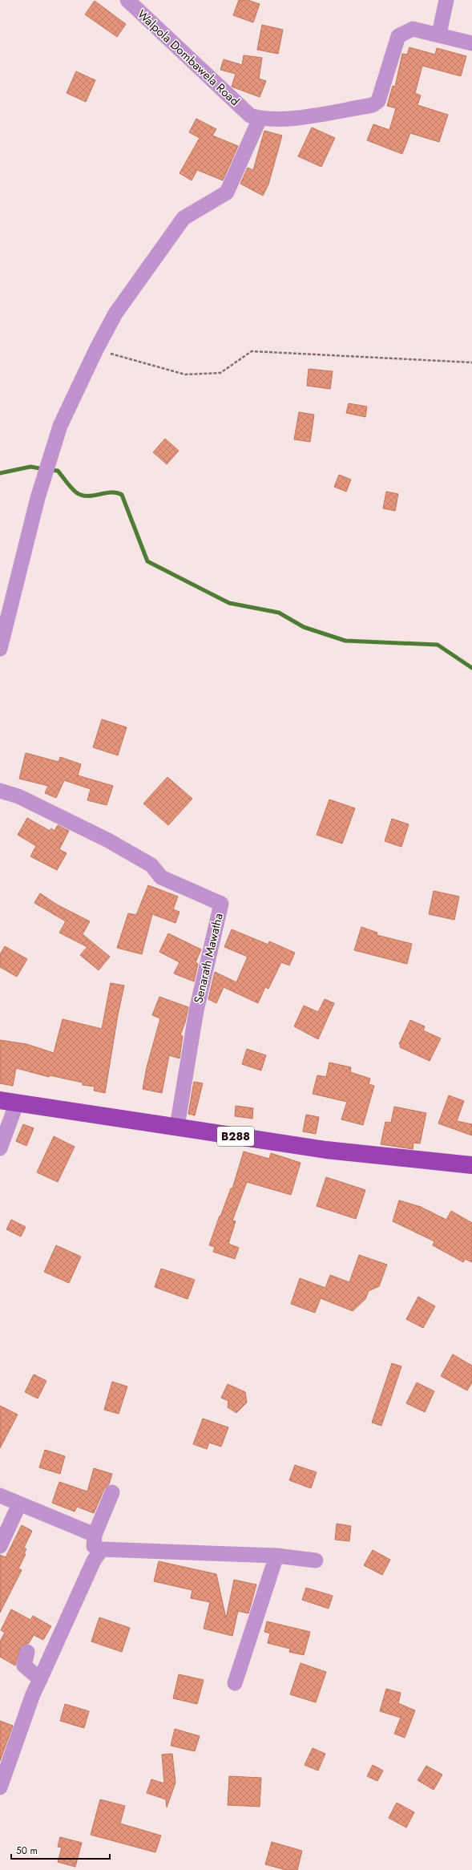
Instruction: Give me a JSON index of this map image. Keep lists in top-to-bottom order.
{
  "streets": {
    "main road": ["B288"],
    "street": ["Walpola Dombawela Road", "Senarath Mawatha"]
  },
  "crossings": [
    ["Senarath Mawatha", "B288"]
  ],
  "scale_bar": "50 m"
}
